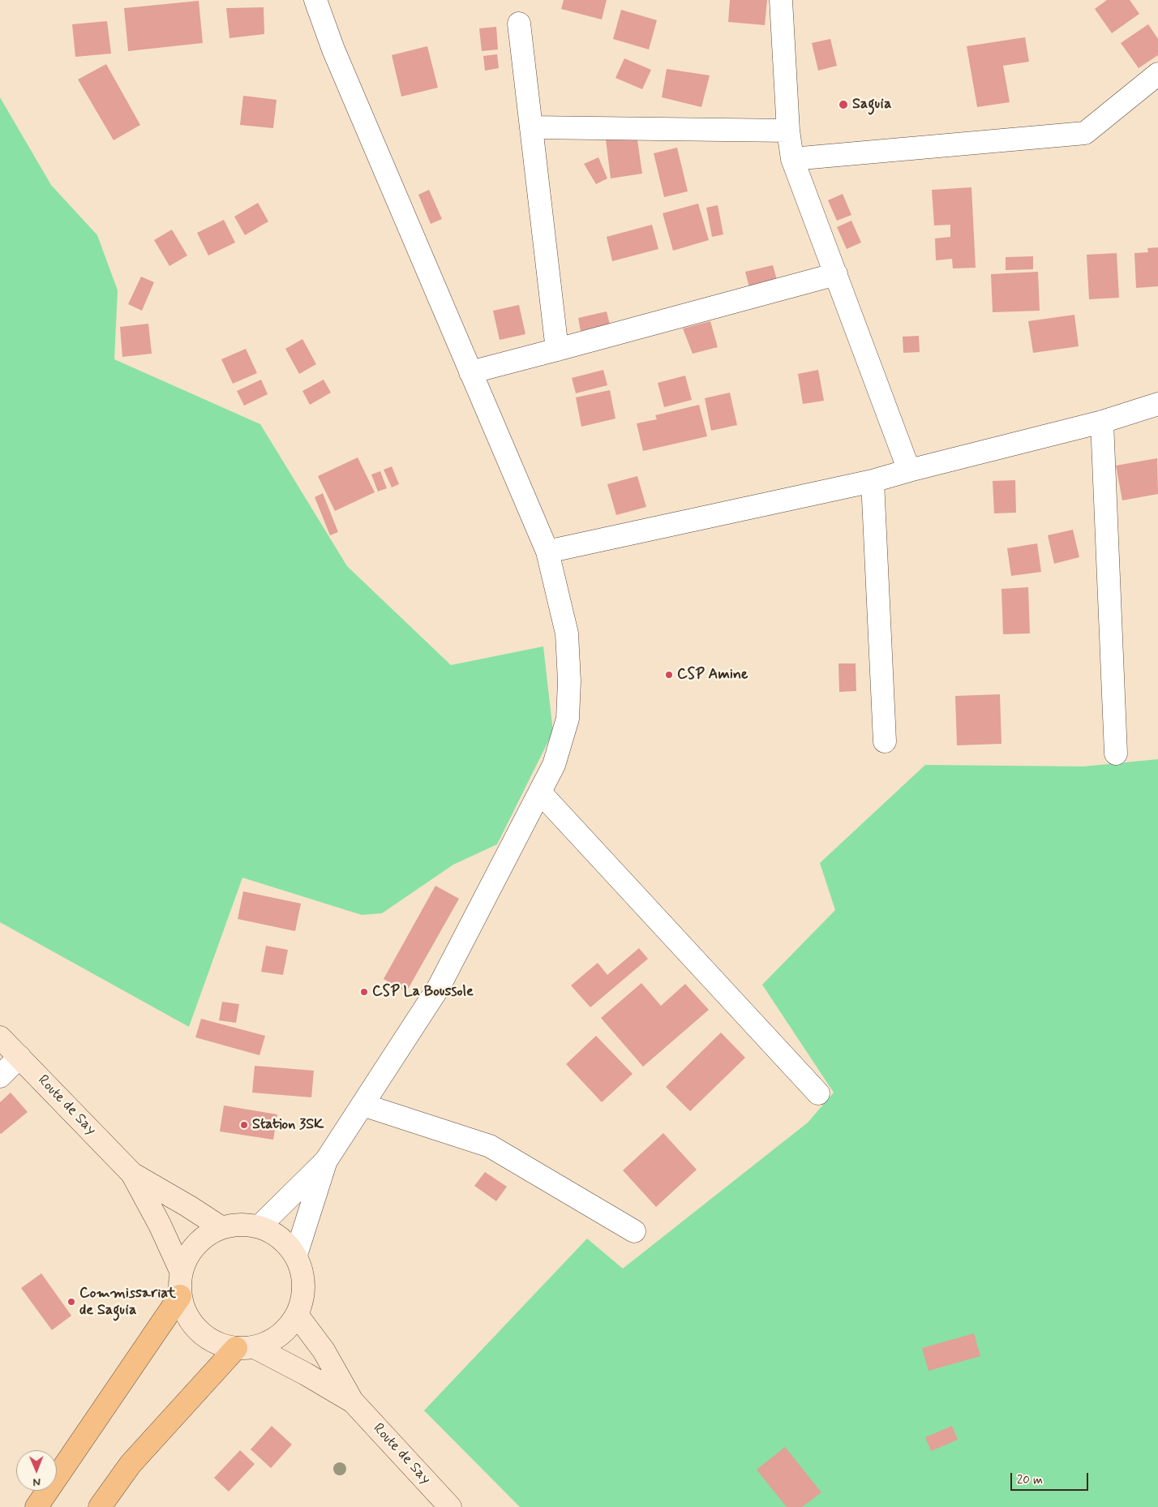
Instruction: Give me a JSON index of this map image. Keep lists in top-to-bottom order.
{
  "streets": {
    "main road": ["Route de Say"]
  },
  "places": [
    "Saguia",
    "CSP Amine",
    "CSP La Boussole",
    "Station 3SK",
    "Commissariat de Saguia"
  ],
  "scale_bar": "20 m",
  "north": "bottom"
}
